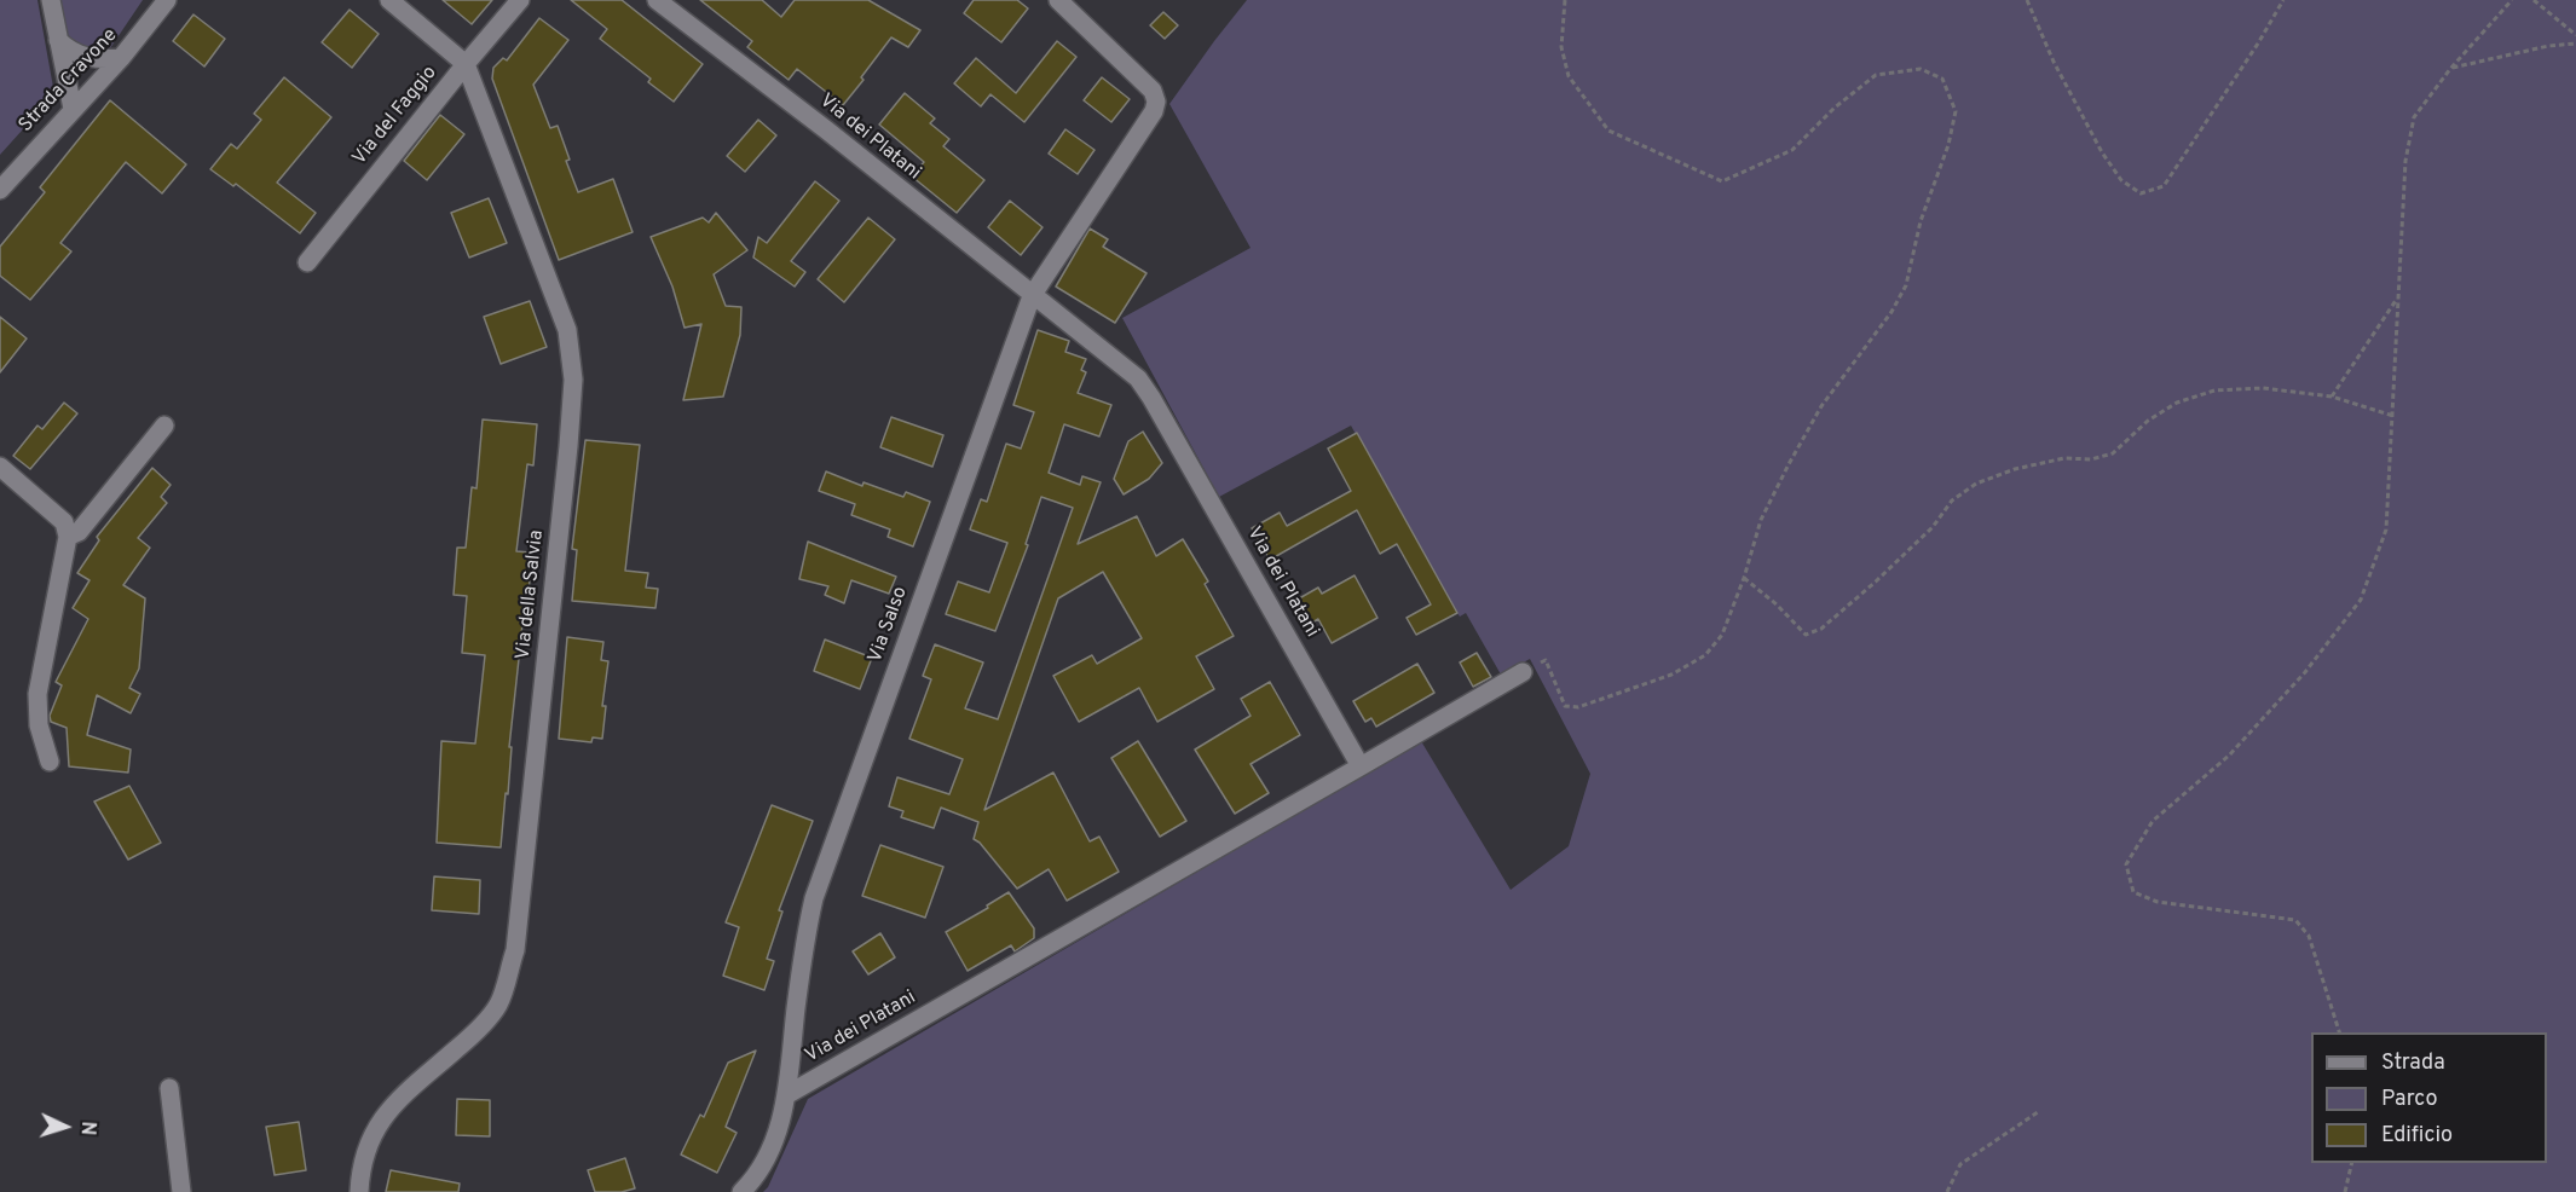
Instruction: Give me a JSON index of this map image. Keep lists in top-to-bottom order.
{
  "streets": {
    "street": [
      "Strada Cravone",
      "Via del Faggio",
      "Via dei Platani",
      "Via della Salvia",
      "Via Salso"
    ]
  },
  "crossings": [
    ["Via del Faggio", "Via della Salvia"],
    ["Via dei Platani", "Via Salso"]
  ],
  "legend": ["Strada", "Parco", "Edificio"],
  "north": "right"
}
